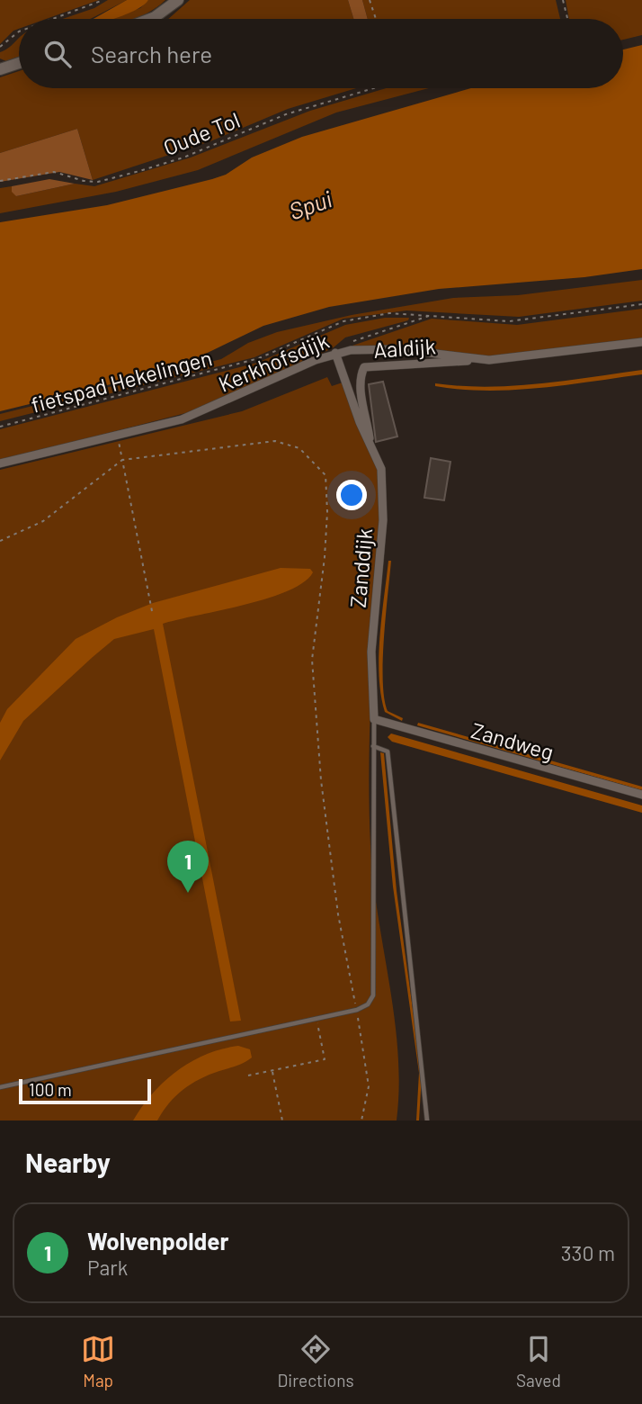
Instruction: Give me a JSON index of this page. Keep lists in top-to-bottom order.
{
  "streets": {
    "street": [
      "Aaldijk",
      "Kerkhofsdijk",
      "Zanddijk",
      "Zandweg"
    ],
    "path": ["Oude Tol", "fietspad Hekelingen"]
  },
  "crossings": [
    ["Aaldijk", "Kerkhofsdijk"],
    ["Aaldijk", "Zanddijk"],
    ["Kerkhofsdijk", "fietspad Hekelingen"],
    ["Kerkhofsdijk", "Zanddijk"],
    ["fietspad Hekelingen", "Zanddijk"],
    ["Zanddijk", "Zandweg"]
  ],
  "water": ["Spui"],
  "scale_bar": "100 m",
  "page": {
    "search": "Search here",
    "pins": "1",
    "scale": "100 m",
    "heading": "Nearby",
    "list": [
      {
        "mark": "1",
        "name": "Wolvenpolder",
        "note": "Park",
        "value": "330 m"
      }
    ],
    "nav": ["Map", "Directions", "Saved"]
  }
}
